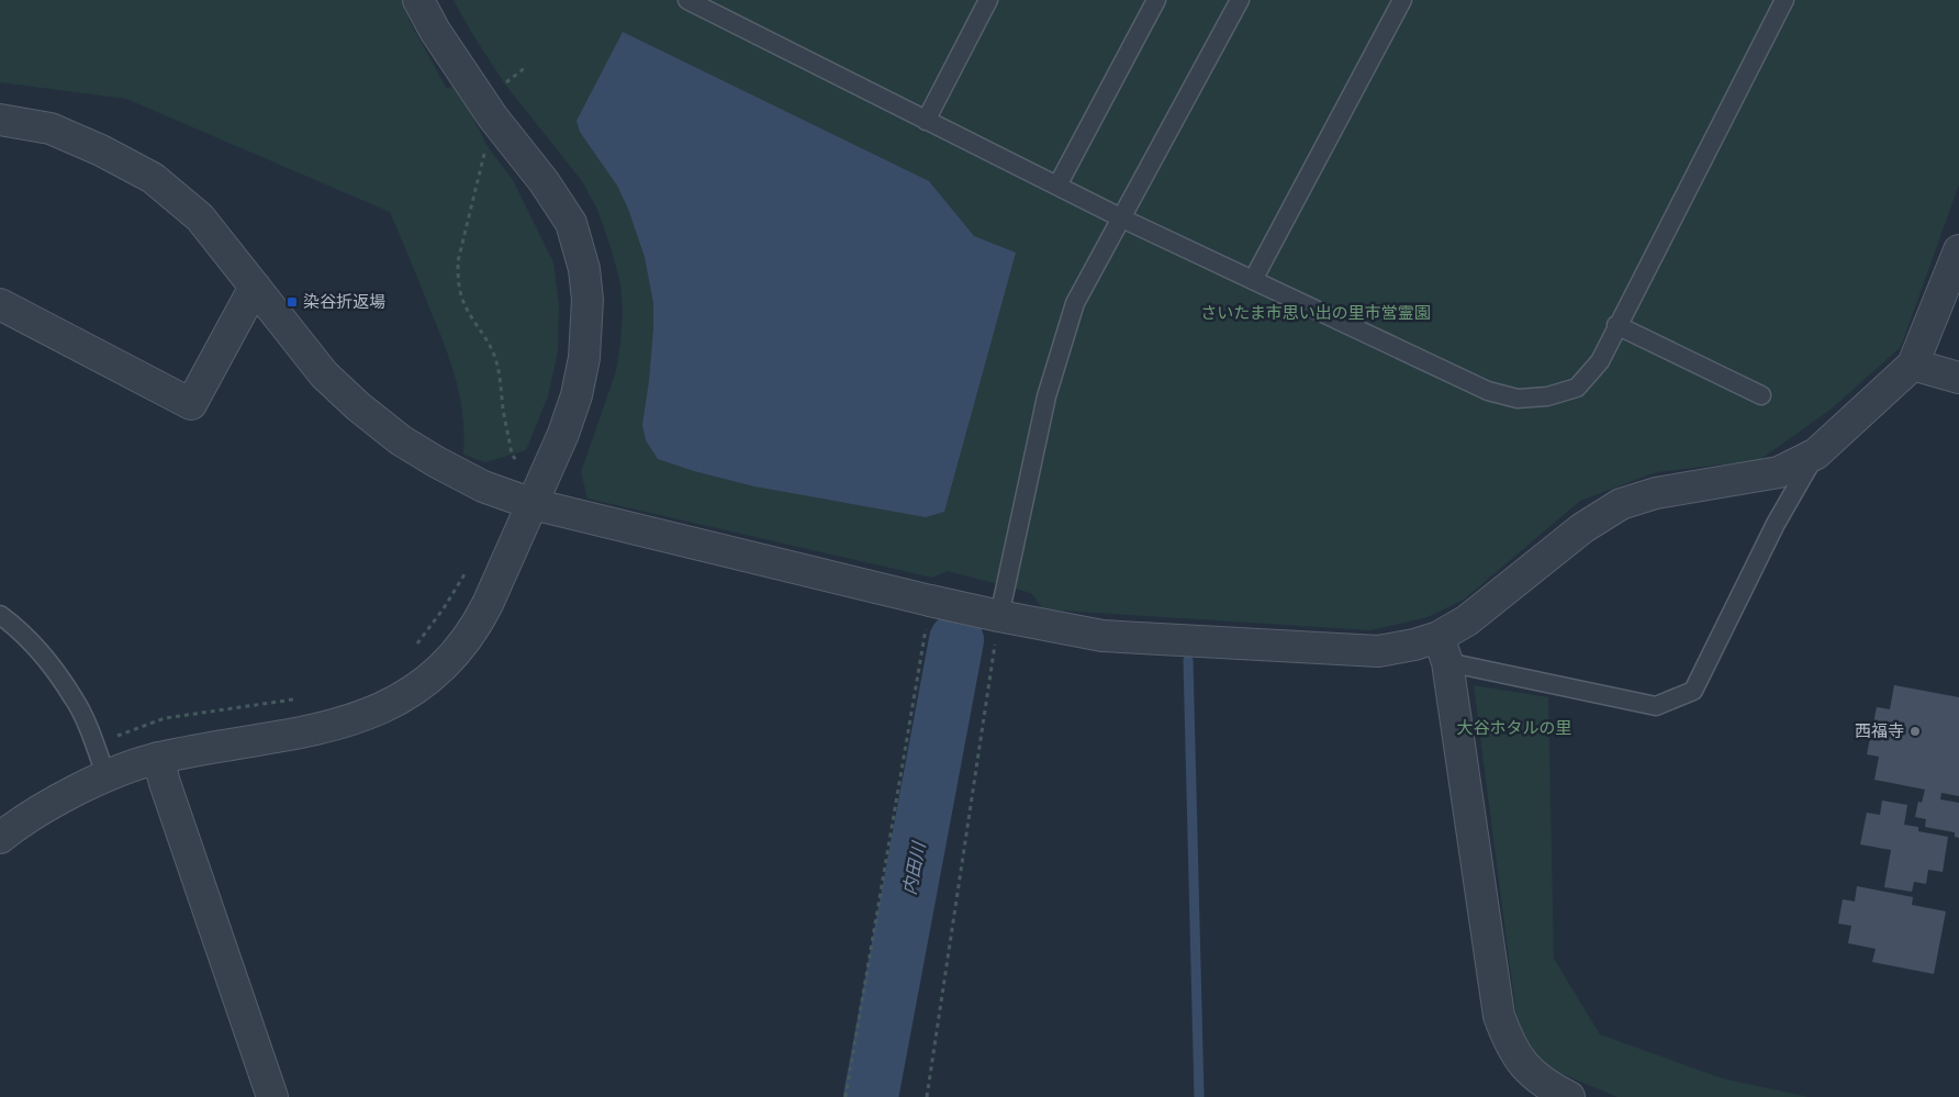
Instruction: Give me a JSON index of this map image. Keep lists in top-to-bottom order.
{
  "water": ["内田川"],
  "parks": ["さいたま市思い出の里市営霊園", "大谷ホタルの里"],
  "places": {
    "transit": ["染谷折返場"],
    "other": ["西福寺"]
  }
}
